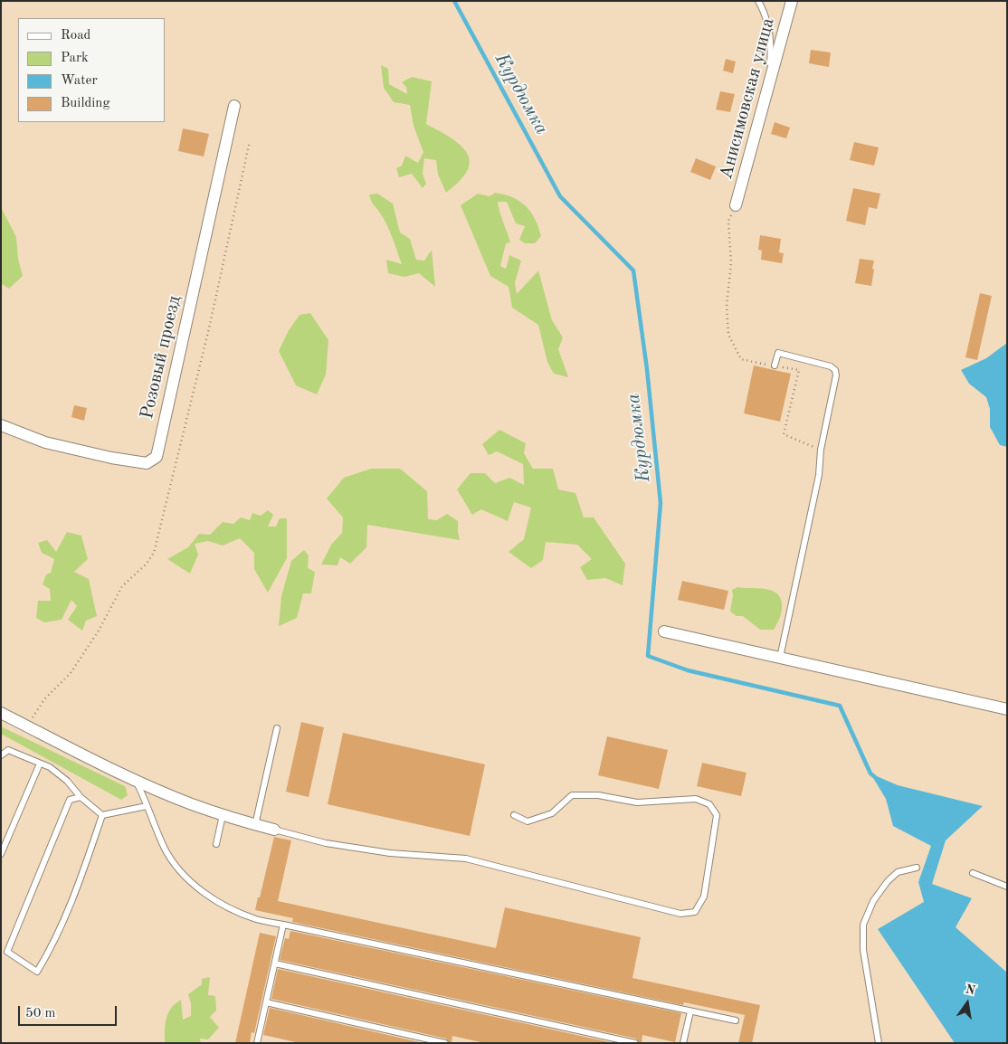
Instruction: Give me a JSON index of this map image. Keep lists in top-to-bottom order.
{
  "streets": {
    "street": ["Анисимовская улица", "Розовый проезд"]
  },
  "water": ["Курдюмка"],
  "legend": [
    "Road",
    "Park",
    "Water",
    "Building"
  ],
  "scale_bar": "50 m",
  "north": "top"
}
